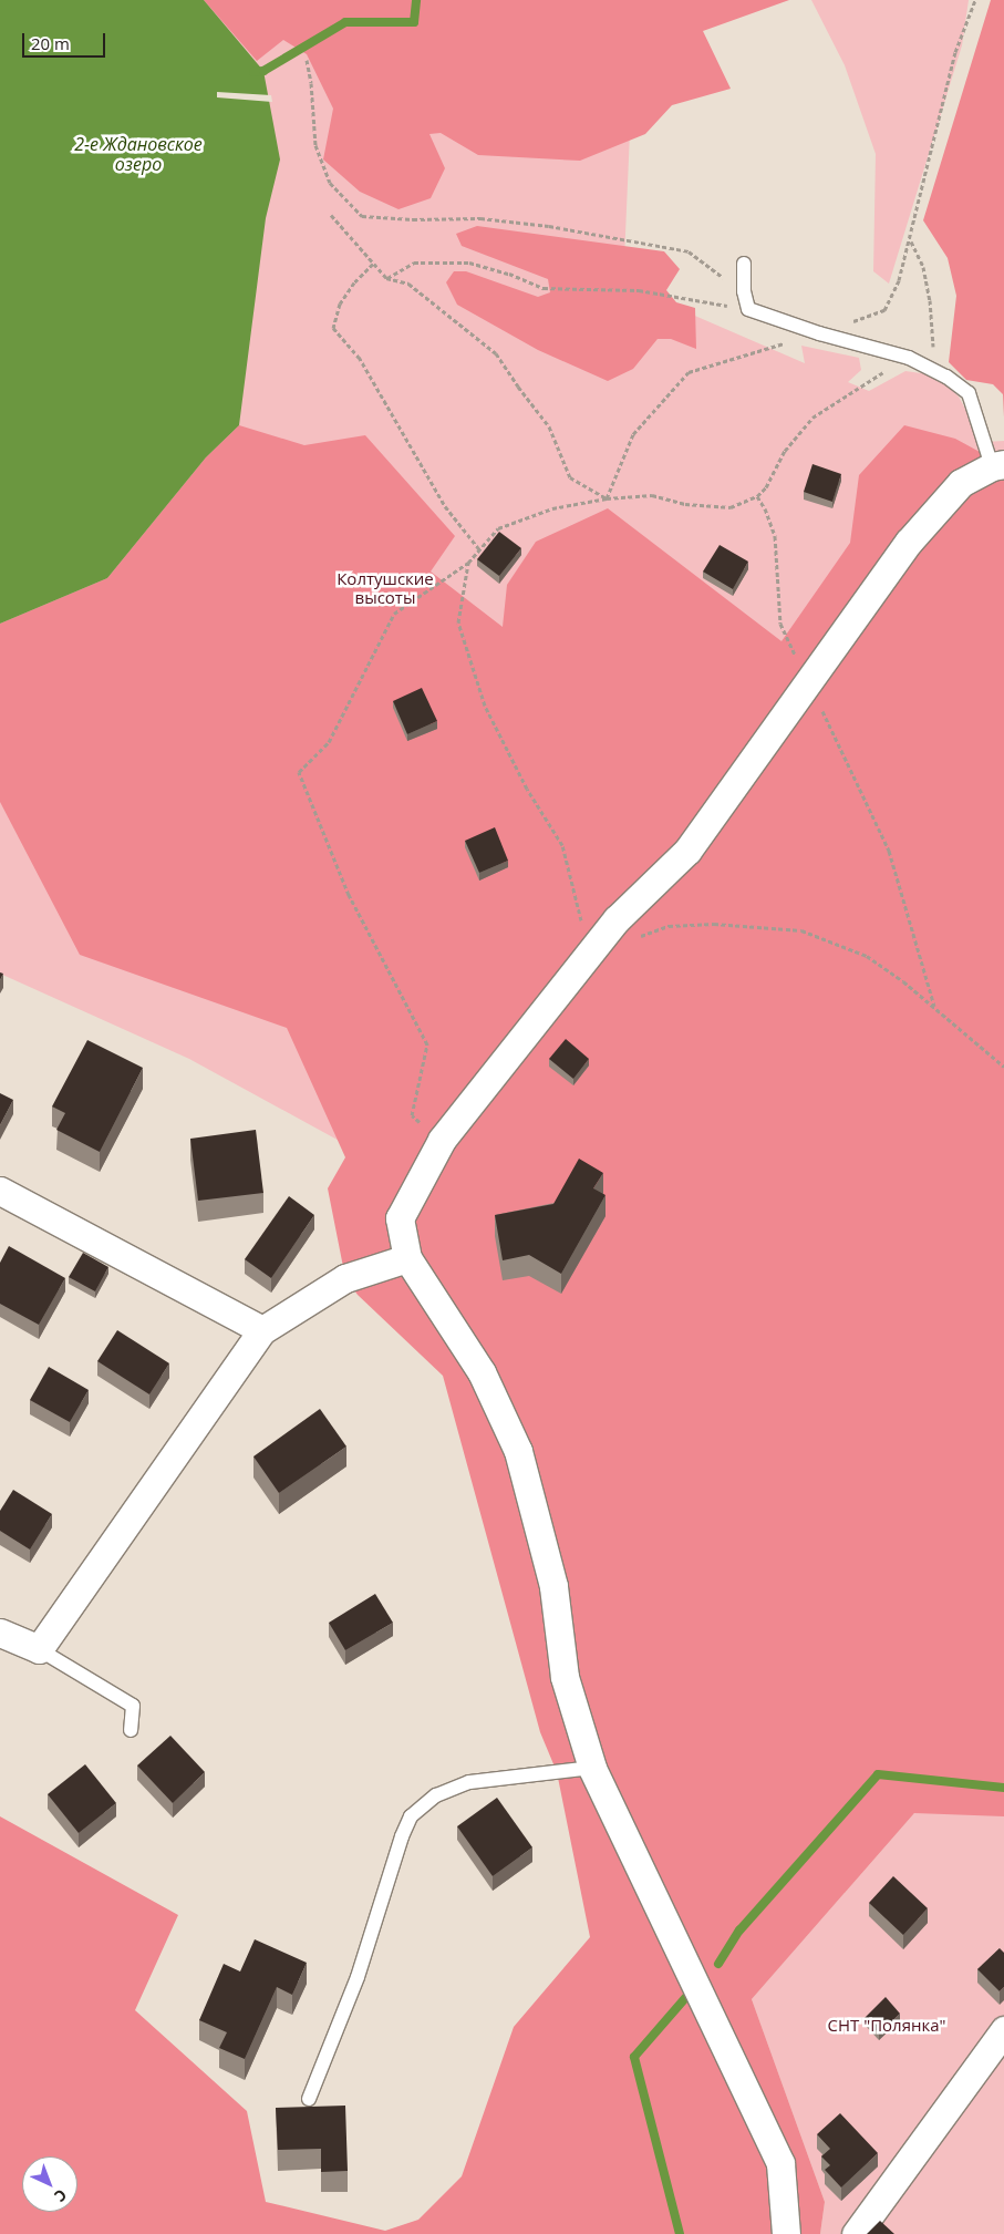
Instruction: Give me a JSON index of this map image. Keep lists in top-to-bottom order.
{
  "water": ["2-е Ждановское озеро"],
  "parks": ["Колтушские высоты", "СНТ \"Полянка\""],
  "scale_bar": "20 m",
  "north": "bottom right"
}
